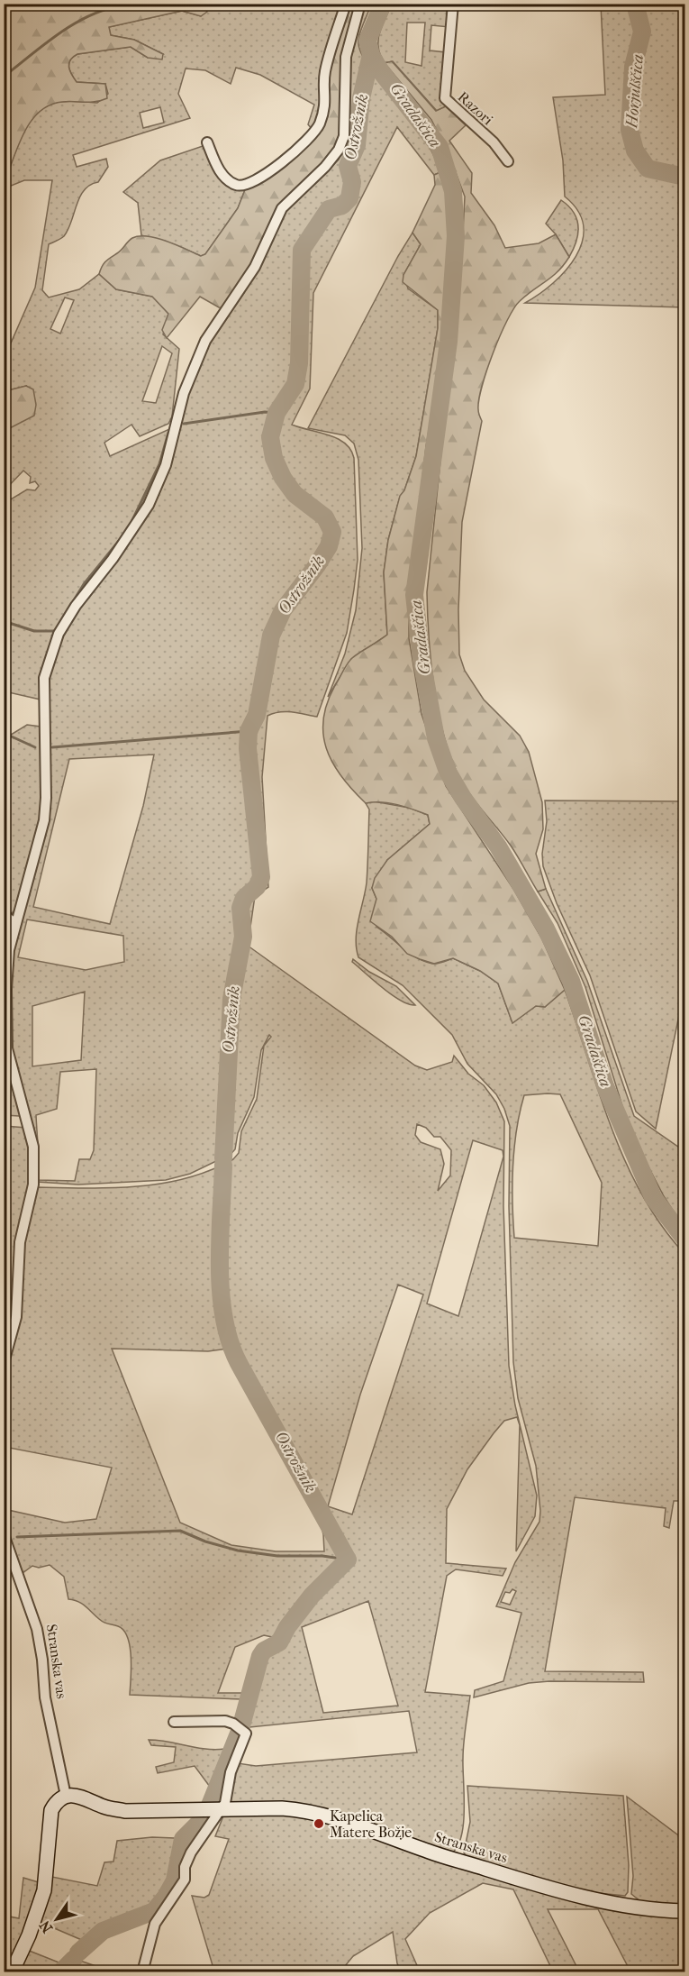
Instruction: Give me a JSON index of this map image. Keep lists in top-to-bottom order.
{
  "streets": {
    "street": ["Razori", "Stranska vas"]
  },
  "water": ["Horjulščica", "Gradaščica", "Ostrožnik"],
  "places": ["Kapelica Matere Božje"],
  "north": "bottom left"
}
